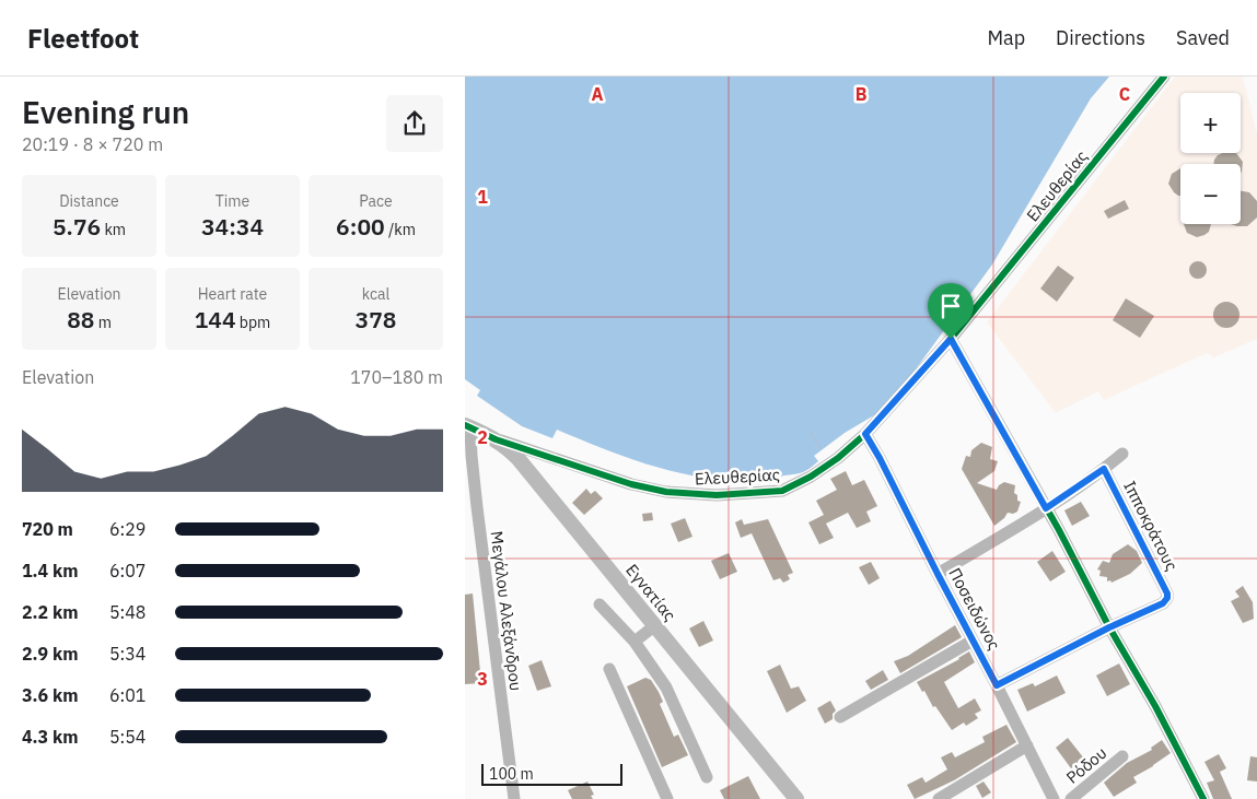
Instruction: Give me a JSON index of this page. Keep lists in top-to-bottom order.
{
  "streets": {
    "main road": ["Εγνατίας"],
    "street": [
      "Ελευθερίας",
      "Ιπποκράτους",
      "Ποσειδώνος",
      "Μεγάλου Αλεξάνδρου",
      "Ρόδου"
    ]
  },
  "crossings": [
    ["Ελευθερίας", "Εγνατίας"],
    ["Ελευθερίας", "Ποσειδώνος"],
    ["Εγνατίας", "Μεγάλου Αλεξάνδρου"]
  ],
  "scale_bar": "100 m",
  "page": {
    "header": "Fleetfoot",
    "nav": ["Map", "Directions", "Saved"],
    "heading": ["Evening run", "20:19 · 8 × 720 m"],
    "map_buttons": ["+", "−"],
    "stats": [
      ["Distance", "5.76 km"],
      ["Time", "34:34"],
      ["Pace", "6:00 /km"],
      ["Elevation", "88 m"],
      ["Heart rate", "144 bpm"],
      ["kcal", "378"]
    ],
    "chart": ["Elevation", "170–180 m"],
    "list": [
      {
        "name": "720 m",
        "note": "6:29"
      },
      {
        "name": "1.4 km",
        "note": "6:07"
      },
      {
        "name": "2.2 km",
        "note": "5:48"
      },
      {
        "name": "2.9 km",
        "note": "5:34"
      },
      {
        "name": "3.6 km",
        "note": "6:01"
      },
      {
        "name": "4.3 km",
        "note": "5:54"
      }
    ],
    "scale": "100 m"
  },
  "grid": {
    "columns": ["A", "B", "C"],
    "rows": ["1", "2", "3"]
  }
}
